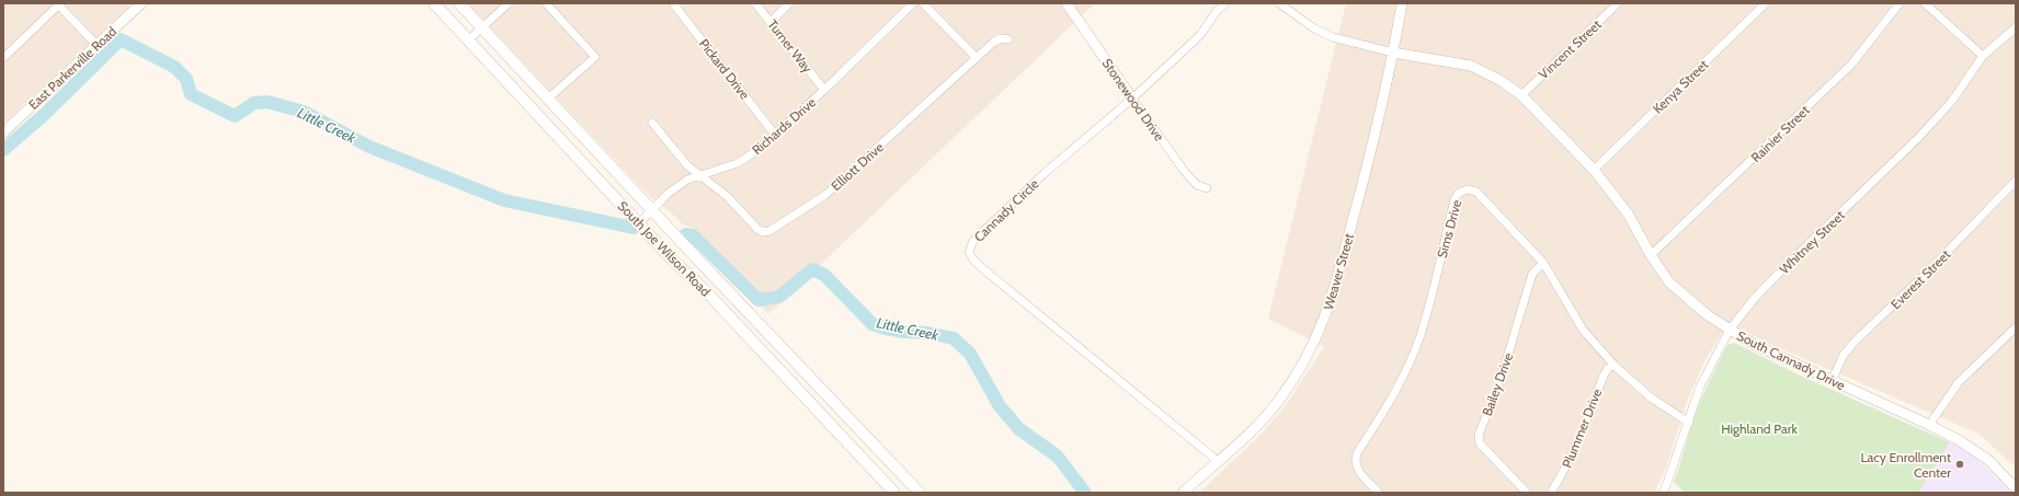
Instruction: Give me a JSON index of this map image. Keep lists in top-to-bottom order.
{
  "streets": {
    "main road": ["South Joe Wilson Road"],
    "street": [
      "Turner Way",
      "Vincent Street",
      "East Parkerville Road",
      "Pickard Drive",
      "Kenya Street",
      "Stonewood Drive",
      "Richards Drive",
      "Rainier Street",
      "Elliott Drive",
      "Cannady Circle",
      "Sims Drive",
      "Whitney Street",
      "Weaver Street",
      "Everest Street",
      "South Cannady Drive",
      "Bailey Drive",
      "Plummer Drive"
    ]
  },
  "crossings": [
    ["Turner Way", "Richards Drive"],
    ["Vincent Street", "South Cannady Drive"],
    ["Pickard Drive", "Richards Drive"],
    ["Kenya Street", "South Cannady Drive"],
    ["Stonewood Drive", "Cannady Circle"],
    ["Richards Drive", "Elliott Drive"],
    ["Richards Drive", "South Joe Wilson Road"],
    ["Rainier Street", "South Cannady Drive"],
    ["Cannady Circle", "Weaver Street"],
    ["Sims Drive", "Whitney Street"],
    ["Sims Drive", "Bailey Drive"],
    ["Sims Drive", "Plummer Drive"],
    ["Whitney Street", "South Cannady Drive"],
    ["Weaver Street", "South Cannady Drive"],
    ["Everest Street", "South Cannady Drive"]
  ],
  "water": ["Little Creek"],
  "parks": ["Highland Park"],
  "places": ["Lacy Enrollment Center"]
}
